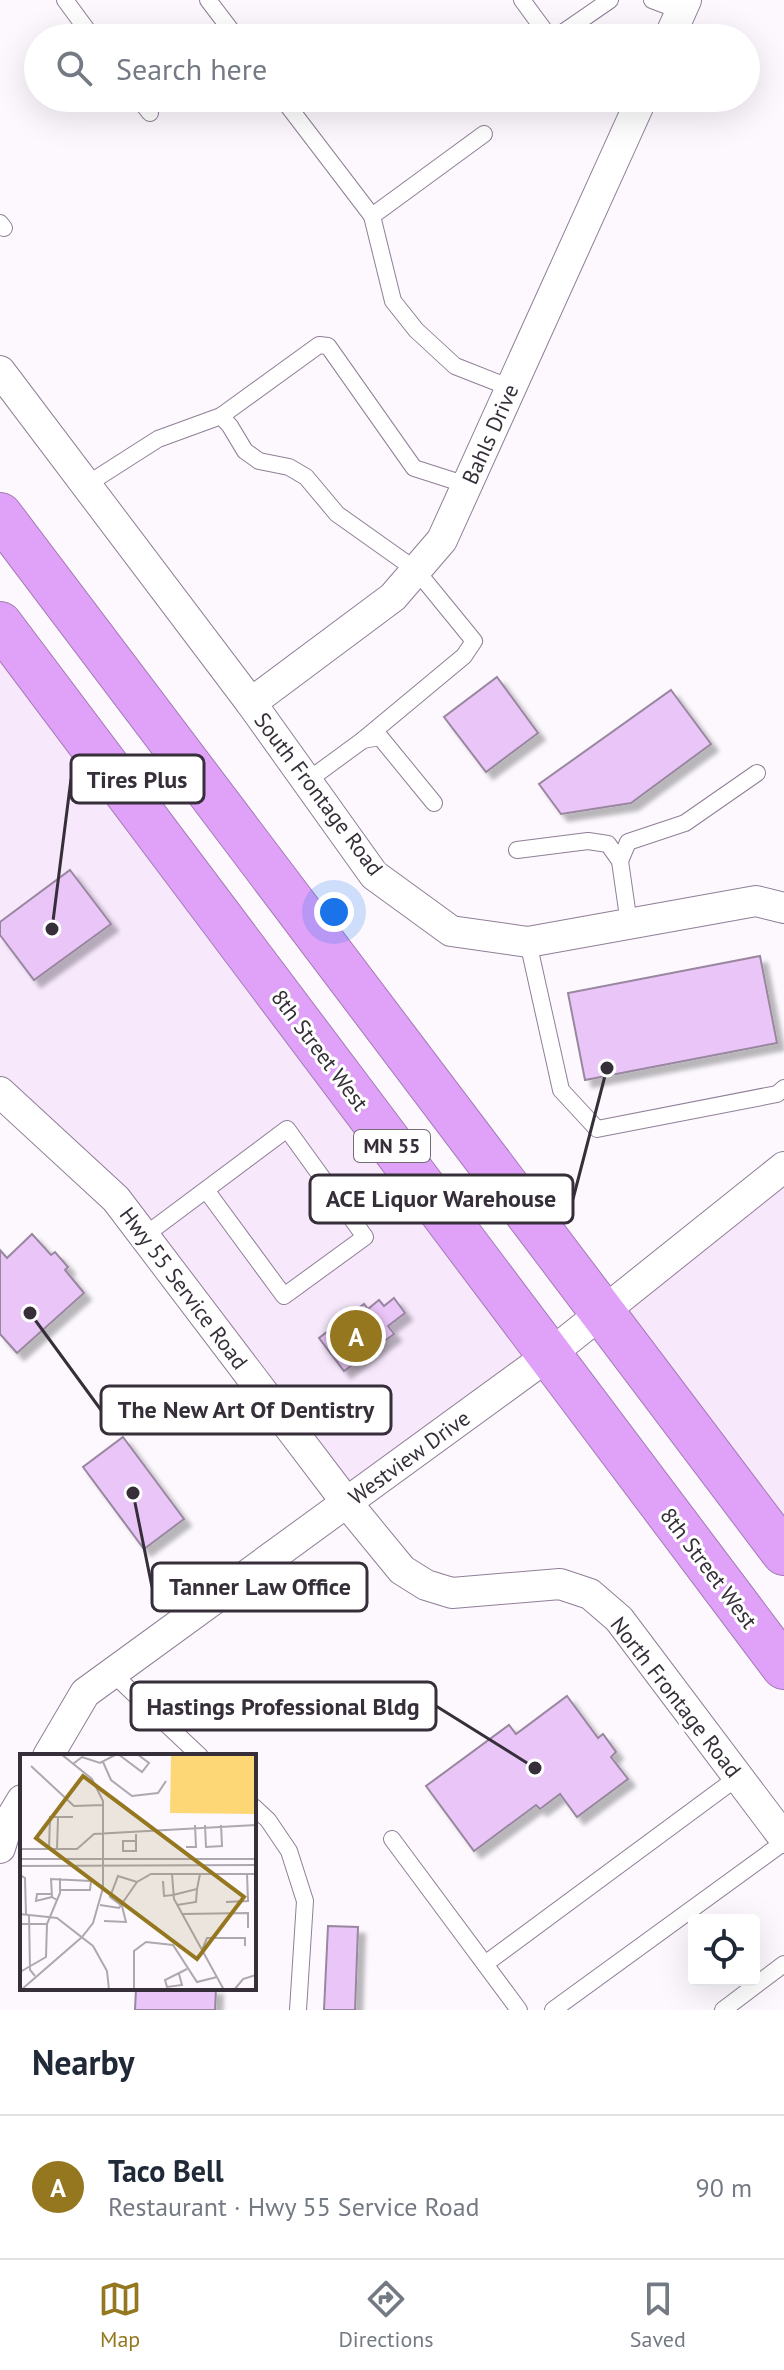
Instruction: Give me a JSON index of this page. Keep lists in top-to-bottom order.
{
  "streets": {
    "highway": ["8th Street West", "MN 55"],
    "street": [
      "Bahls Drive",
      "South Frontage Road",
      "Hwy 55 Service Road",
      "Westview Drive",
      "North Frontage Road"
    ]
  },
  "crossings": [
    ["Bahls Drive", "South Frontage Road"],
    ["8th Street West", "Westview Drive"],
    ["MN 55", "Westview Drive"],
    ["Hwy 55 Service Road", "Westview Drive"],
    ["Hwy 55 Service Road", "North Frontage Road"],
    ["Westview Drive", "North Frontage Road"]
  ],
  "places": [
    "Tires Plus",
    "ACE Liquor Warehouse",
    "The New Art Of Dentistry",
    "Tanner Law Office",
    "Hastings Professional Bldg"
  ],
  "page": {
    "search": "Search here",
    "pins": "A",
    "heading": "Nearby",
    "list": [
      {
        "mark": "A",
        "name": "Taco Bell",
        "note": "Restaurant · Hwy 55 Service Road",
        "value": "90 m"
      }
    ],
    "nav": ["Map", "Directions", "Saved"]
  }
}
